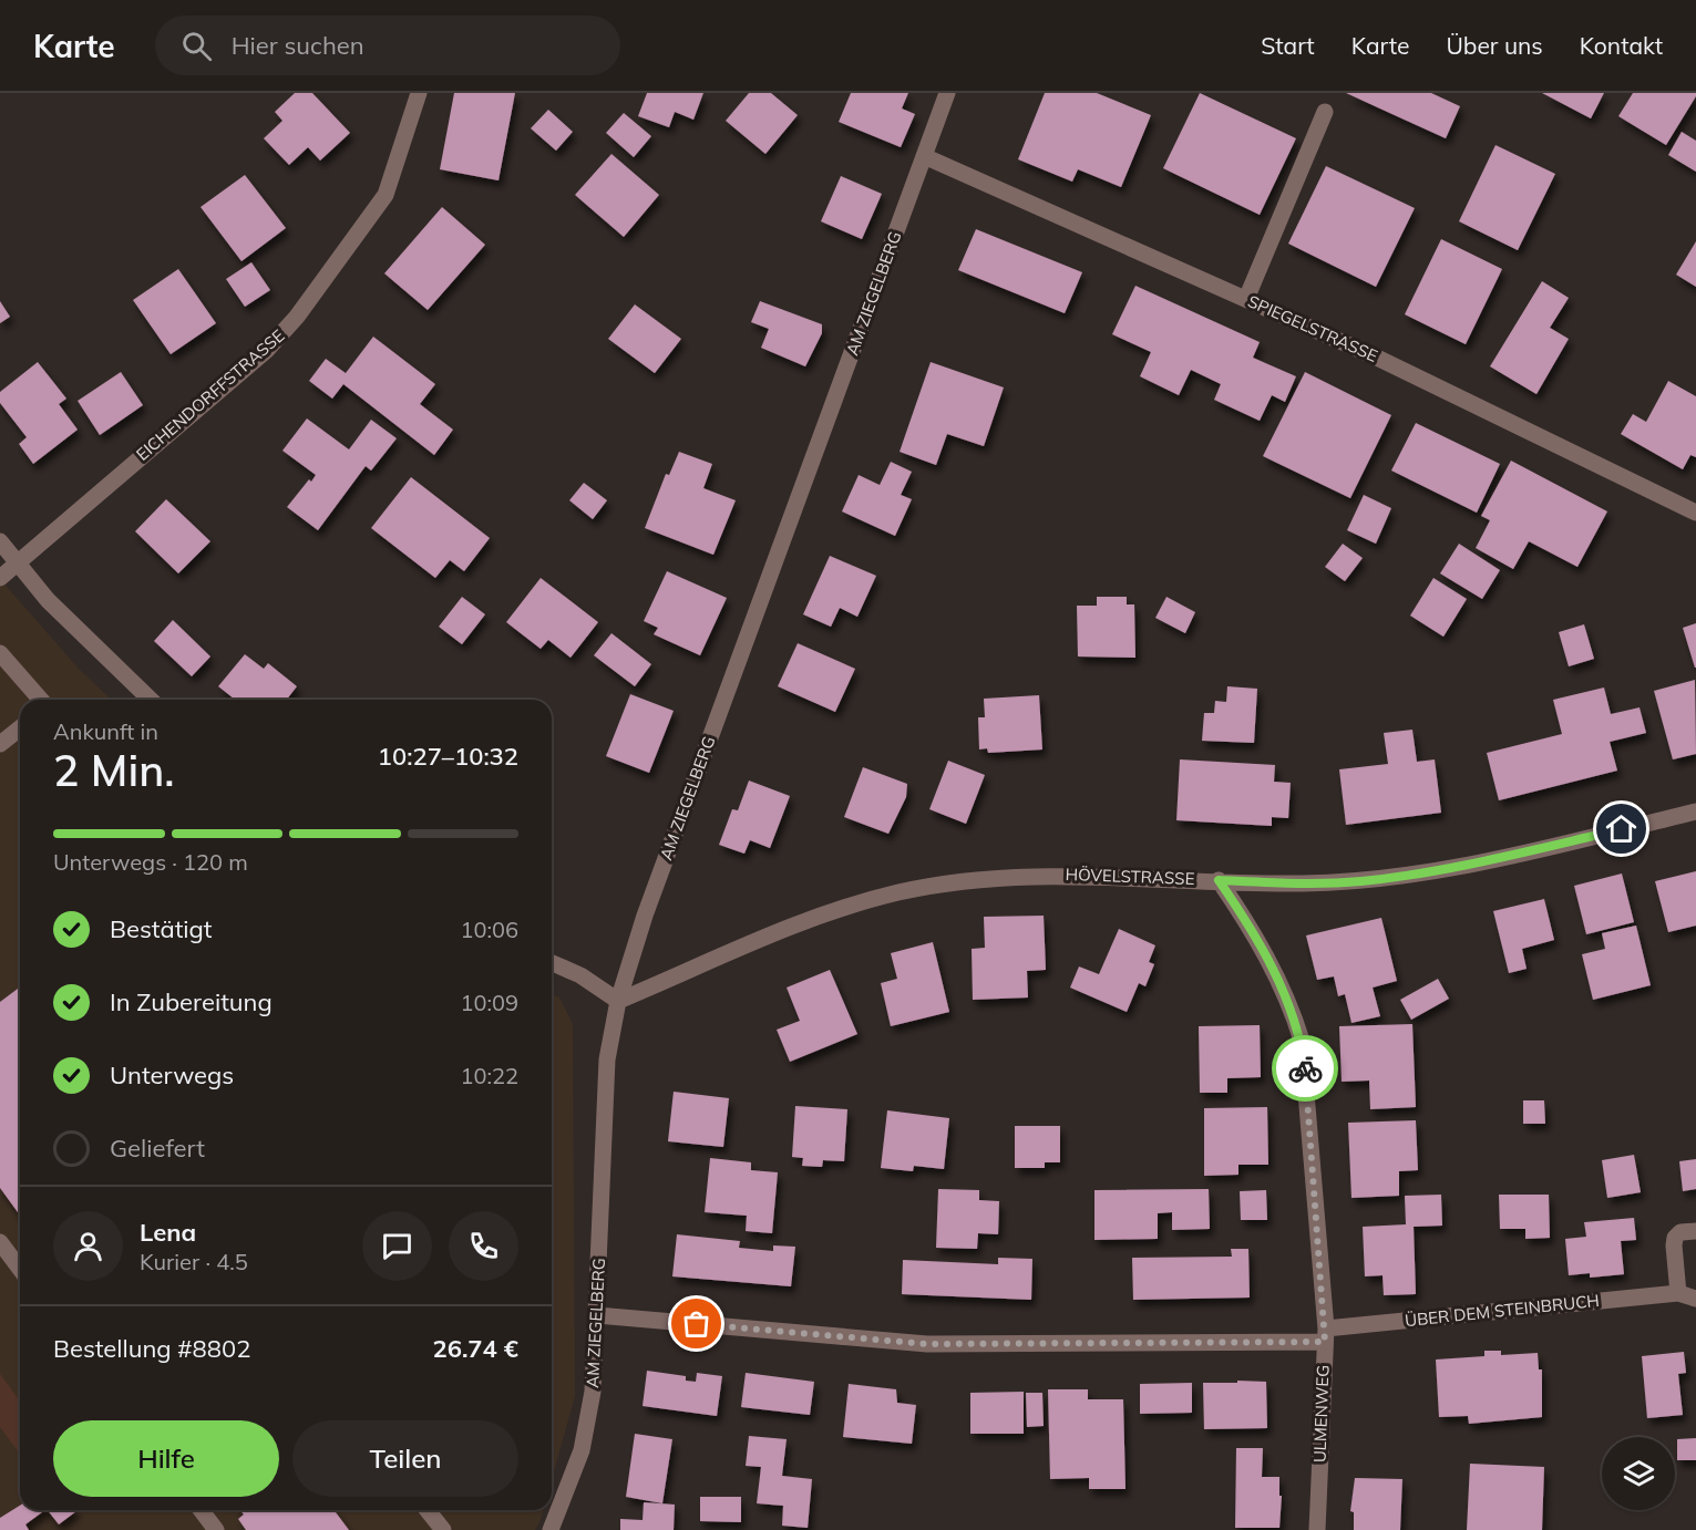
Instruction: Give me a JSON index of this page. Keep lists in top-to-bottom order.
{
  "streets": {
    "street": [
      "AM ZIEGELBERG",
      "SPIEGELSTRASSE",
      "EICHENDORFFSTRASSE",
      "HÖVELSTRASSE",
      "ÜBER DEM STEINBRUCH",
      "ULMENWEG"
    ]
  },
  "crossings": [
    ["AM ZIEGELBERG", "SPIEGELSTRASSE"],
    ["AM ZIEGELBERG", "HÖVELSTRASSE"],
    ["AM ZIEGELBERG", "ÜBER DEM STEINBRUCH"],
    ["HÖVELSTRASSE", "ULMENWEG"],
    ["ÜBER DEM STEINBRUCH", "ULMENWEG"]
  ],
  "page": {
    "header": "Karte",
    "search": "Hier suchen",
    "nav": [
      "Start",
      "Karte",
      "Über uns",
      "Kontakt"
    ],
    "heading": ["2 Min.", "Ankunft in", "10:27–10:32"],
    "panel": [
      "Lena",
      "Kurier · 4.5",
      "Bestellung #8802",
      "26.74 €"
    ],
    "bar": "Unterwegs · 120 m",
    "list": [
      ["Bestätigt", "10:06"],
      ["In Zubereitung", "10:09"],
      ["Unterwegs", "10:22"],
      "Geliefert"
    ],
    "buttons": ["Hilfe", "Teilen"]
  }
}
